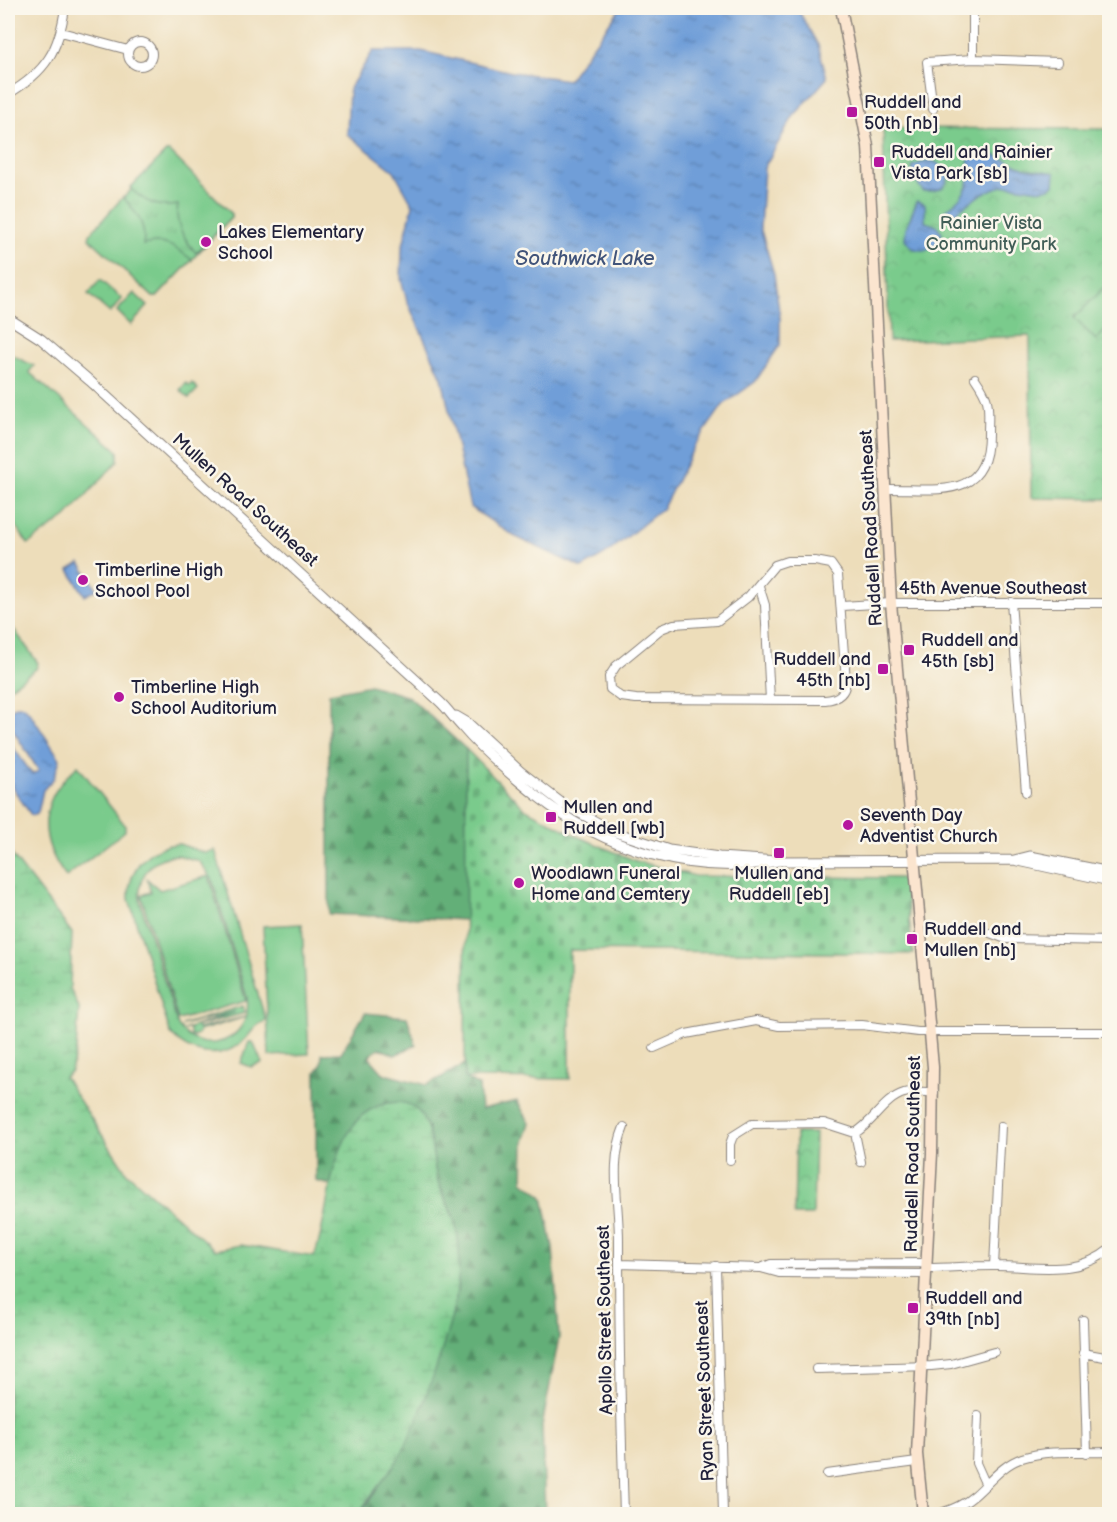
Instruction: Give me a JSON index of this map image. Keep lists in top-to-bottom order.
{
  "streets": {
    "main road": ["Ruddell Road Southeast"],
    "street": [
      "Mullen Road Southeast",
      "45th Avenue Southeast",
      "Apollo Street Southeast",
      "Ryan Street Southeast"
    ]
  },
  "crossings": [
    ["Mullen Road Southeast", "Ruddell Road Southeast"],
    ["Ruddell Road Southeast", "45th Avenue Southeast"]
  ],
  "water": ["Southwick Lake"],
  "parks": ["Rainier Vista Community Park"],
  "places": {
    "transit": [
      "Ruddell and 50th [nb]",
      "Ruddell and Rainier Vista Park [sb]",
      "Ruddell and 45th [sb]",
      "Ruddell and 45th [nb]",
      "Mullen and Ruddell [wb]",
      "Mullen and Ruddell [eb]",
      "Ruddell and Mullen [nb]",
      "Ruddell and 39th [nb]"
    ],
    "other": [
      "Lakes Elementary School",
      "Timberline High School Pool",
      "Timberline High School Auditorium",
      "Seventh Day Adventist Church",
      "Woodlawn Funeral Home and Cemtery"
    ]
  }
}
